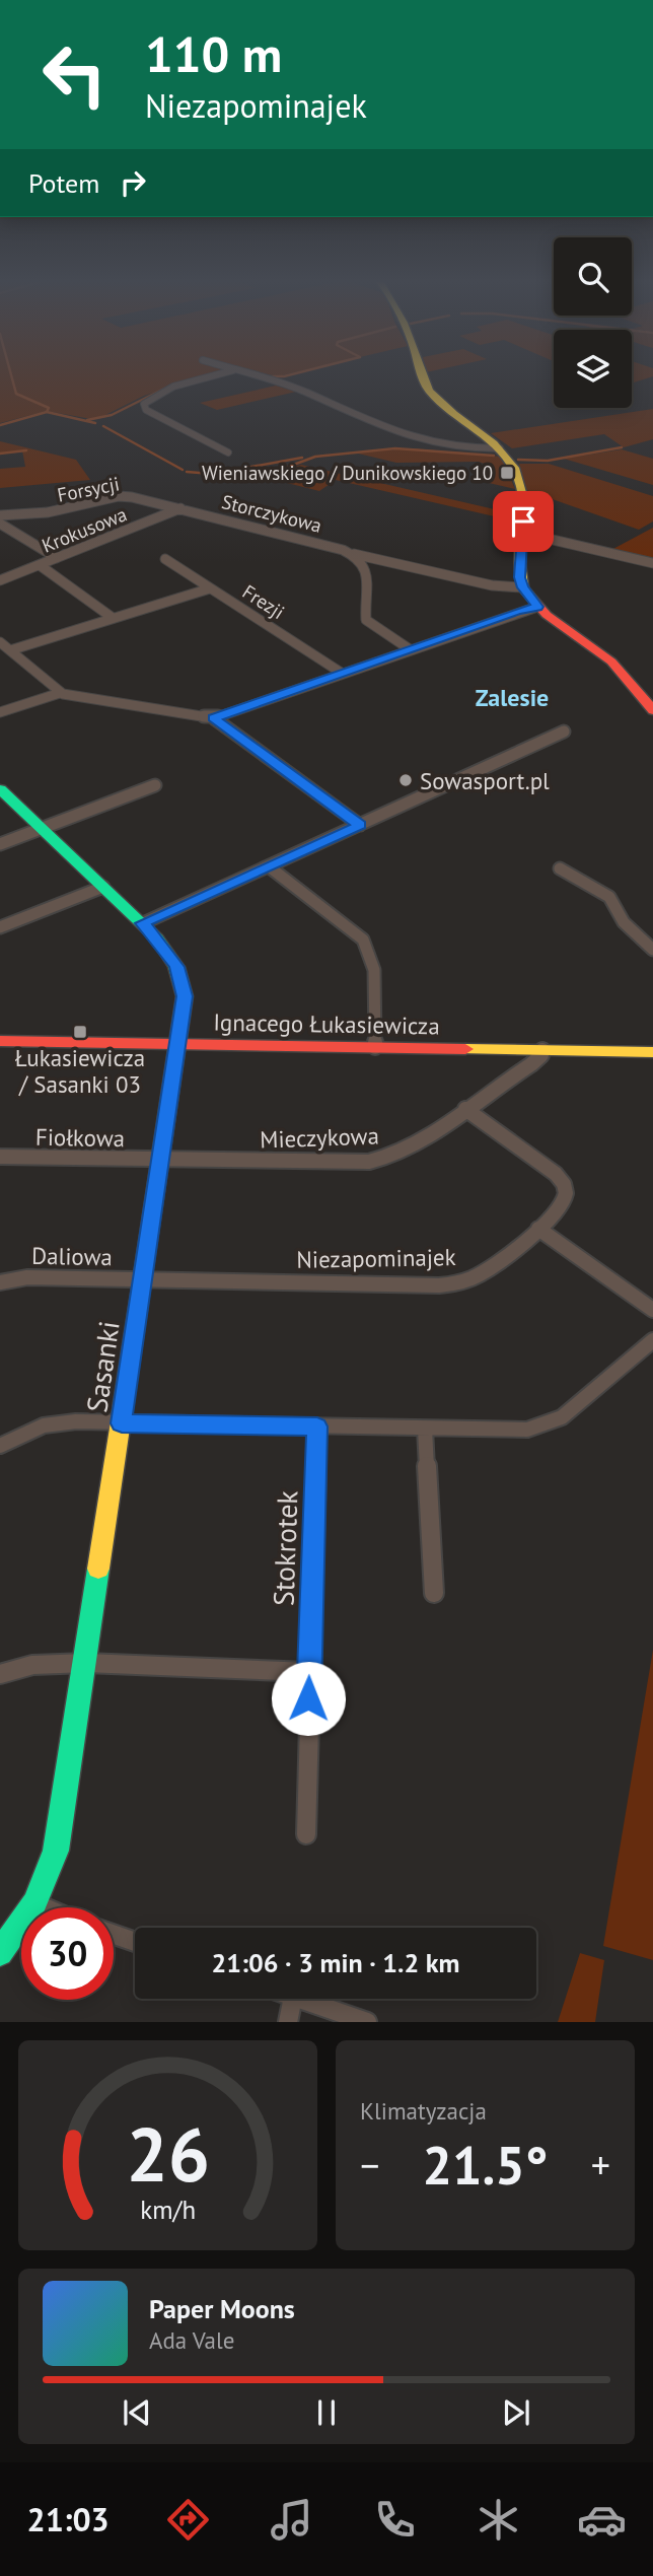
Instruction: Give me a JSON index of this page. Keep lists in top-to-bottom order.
{
  "streets": {
    "street": [
      "Forsycji",
      "Storczykowa",
      "Krokusowa",
      "Frezji",
      "Ignacego Łukasiewicza",
      "Fiołkowa",
      "Mieczykowa",
      "Daliowa",
      "Niezapominajek",
      "Sasanki",
      "Stokrotek"
    ]
  },
  "crossings": [
    ["Forsycji", "Storczykowa"],
    ["Forsycji", "Krokusowa"],
    ["Storczykowa", "Krokusowa"],
    ["Ignacego Łukasiewicza", "Mieczykowa"],
    ["Ignacego Łukasiewicza", "Sasanki"],
    ["Fiołkowa", "Mieczykowa"],
    ["Fiołkowa", "Sasanki"],
    ["Mieczykowa", "Sasanki"],
    ["Daliowa", "Niezapominajek"],
    ["Daliowa", "Sasanki"],
    ["Niezapominajek", "Sasanki"]
  ],
  "districts": ["Zalesie"],
  "places": {
    "transit": ["Wieniawskiego / Dunikowskiego 10", "Łukasiewicza / Sasanki 03"],
    "other": ["Sowasport.pl"]
  },
  "page": {
    "turn": ["110 m", "Niezapominajek"],
    "then": "Potem",
    "limit": "30",
    "trip": "21:06 · 3 min · 1.2 km",
    "tile": "Klimatyzacja",
    "heat": ["−", "21.5°", "+"],
    "song": ["Paper Moons", "Ada Vale"],
    "tabs": "21:03",
    "gauge": ["26", "km/h"]
  }
}
